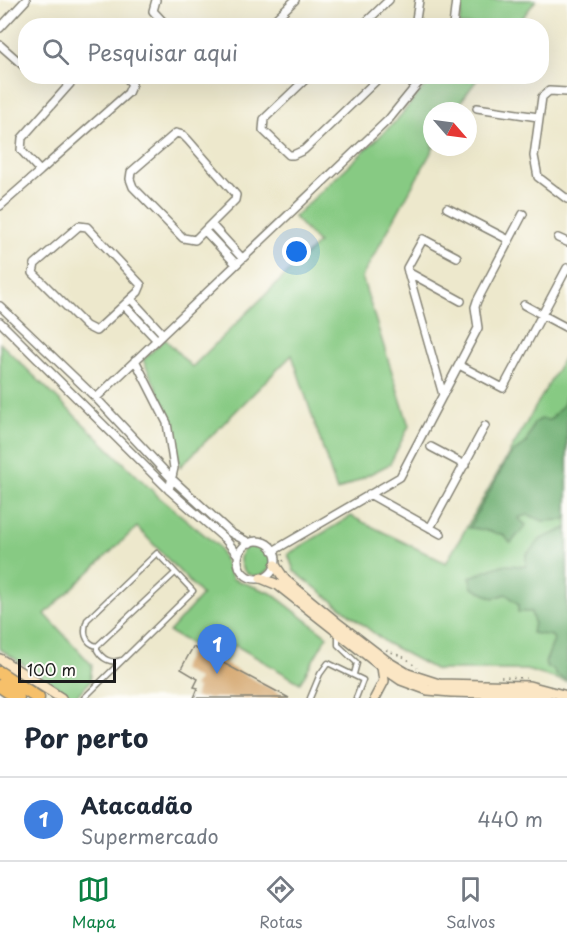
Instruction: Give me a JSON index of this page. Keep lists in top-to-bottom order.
{
  "scale_bar": "100 m",
  "north": "bottom right",
  "page": {
    "search": "Pesquisar aqui",
    "pins": "1",
    "scale": "100 m",
    "heading": "Por perto",
    "list": [
      {
        "mark": "1",
        "name": "Atacadão",
        "note": "Supermercado",
        "value": "440 m"
      }
    ],
    "nav": ["Mapa", "Rotas", "Salvos"]
  }
}
